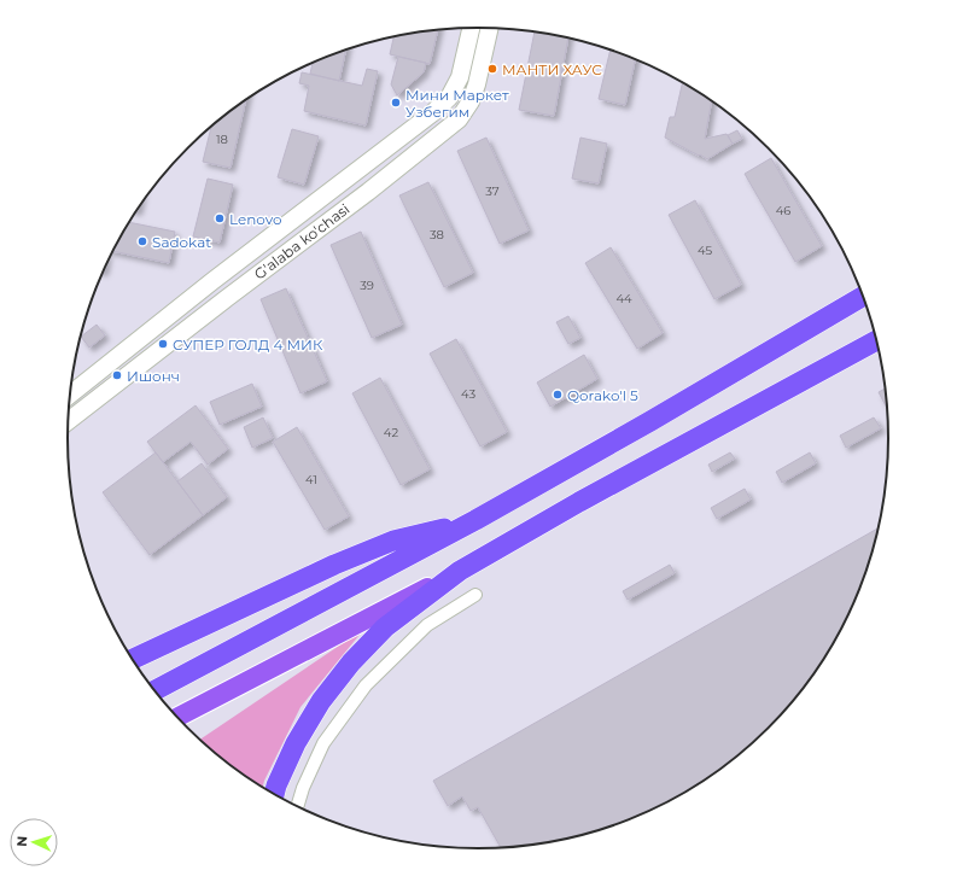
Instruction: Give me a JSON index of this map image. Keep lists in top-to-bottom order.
{
  "streets": {
    "main road": ["G'alaba ko'chasi"]
  },
  "places": [
    "МАНТИ ХАУС",
    "Мини Маркет Узбегим",
    "Lenovo",
    "Sadokat",
    "СУПЕР ГОЛД 4 МИК",
    "Ишонч",
    "Qorako'l 5"
  ],
  "house_numbers": [
    "18",
    "37",
    "46",
    "38",
    "45",
    "39",
    "44",
    "43",
    "42",
    "41"
  ],
  "north": "left"
}
